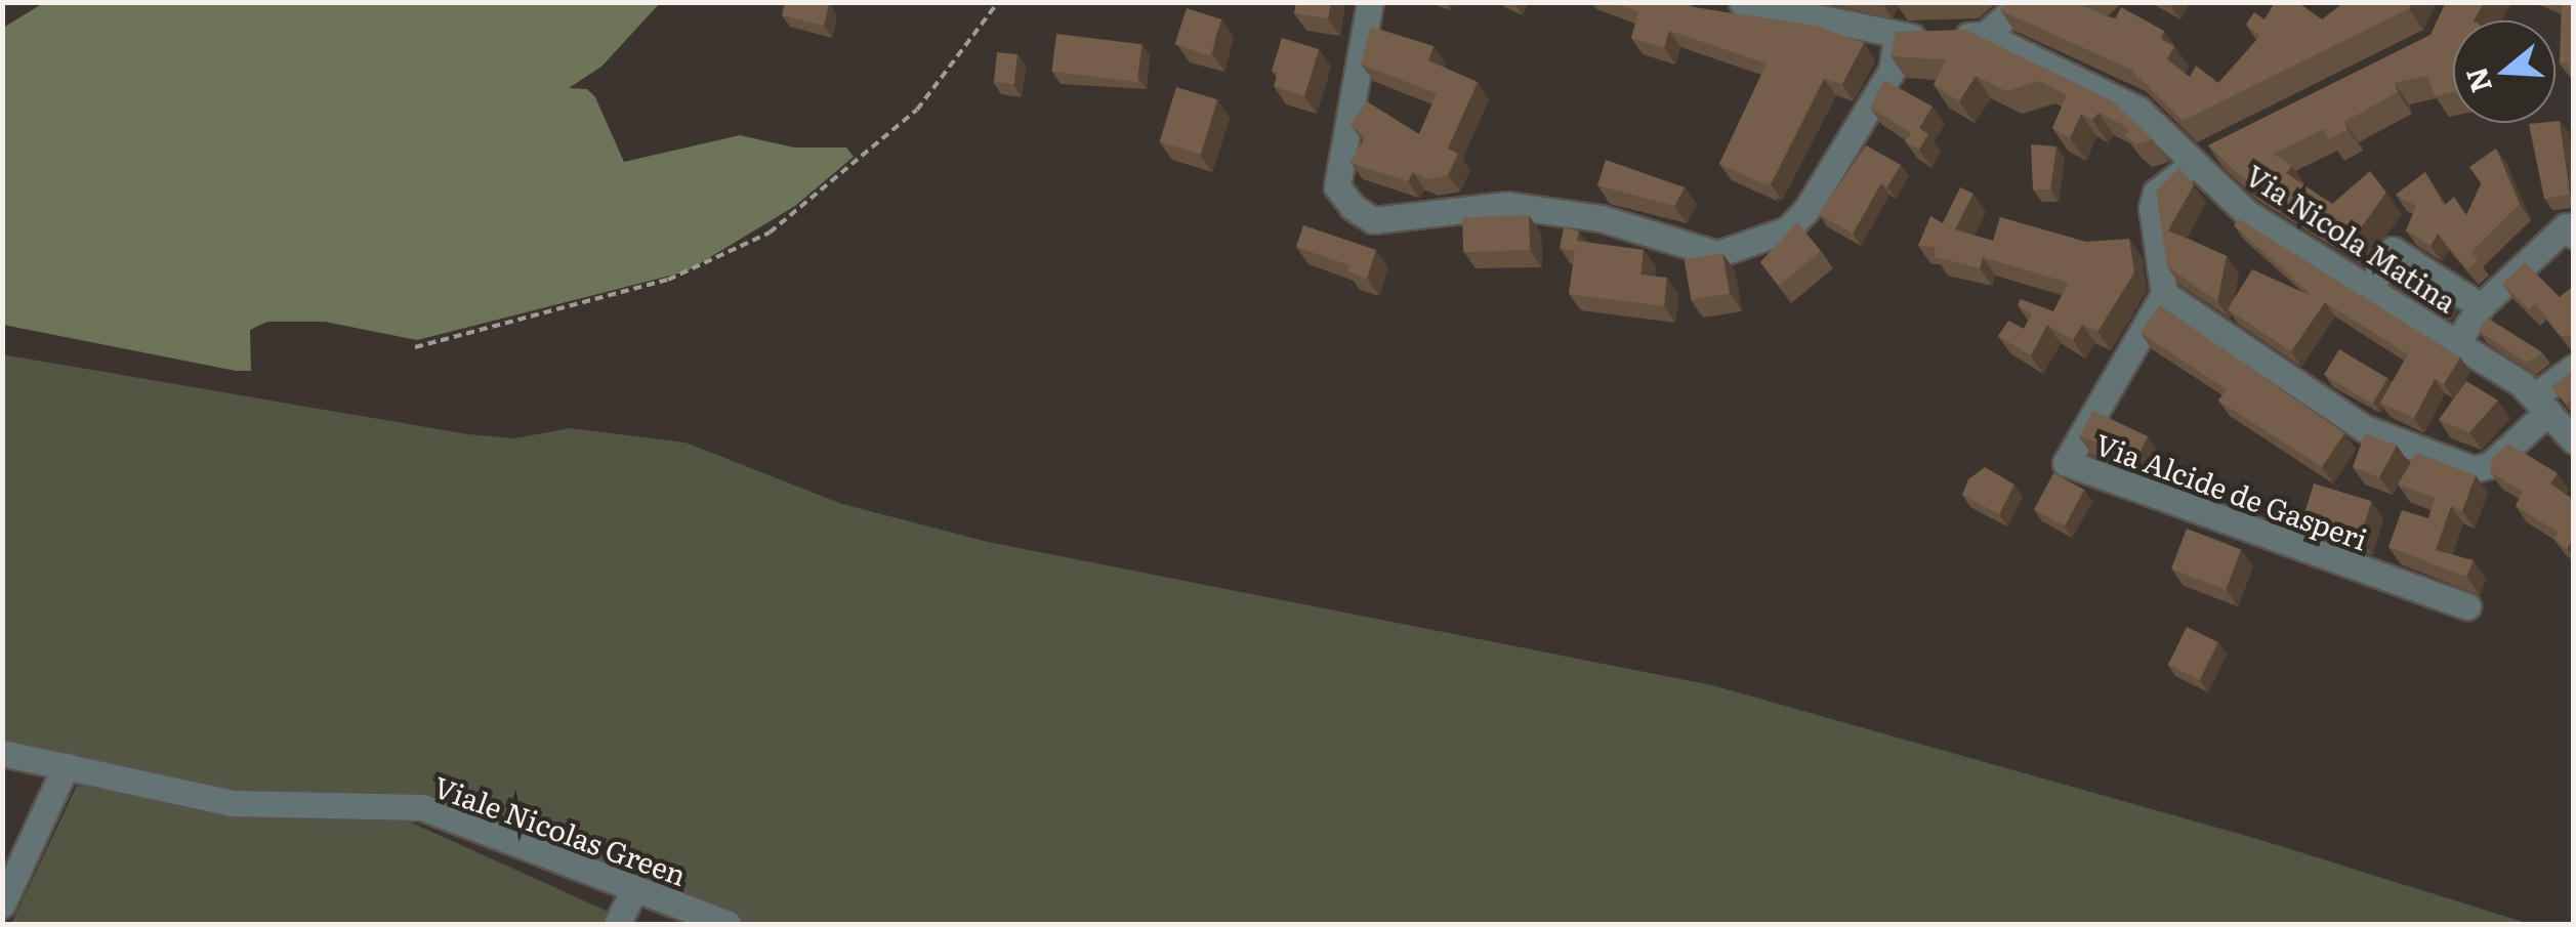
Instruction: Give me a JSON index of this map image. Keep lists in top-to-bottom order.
{
  "streets": {
    "street": ["Via Nicola Matina", "Via Alcide de Gasperi", "Viale Nicolas Green"]
  },
  "north": "left"
}
